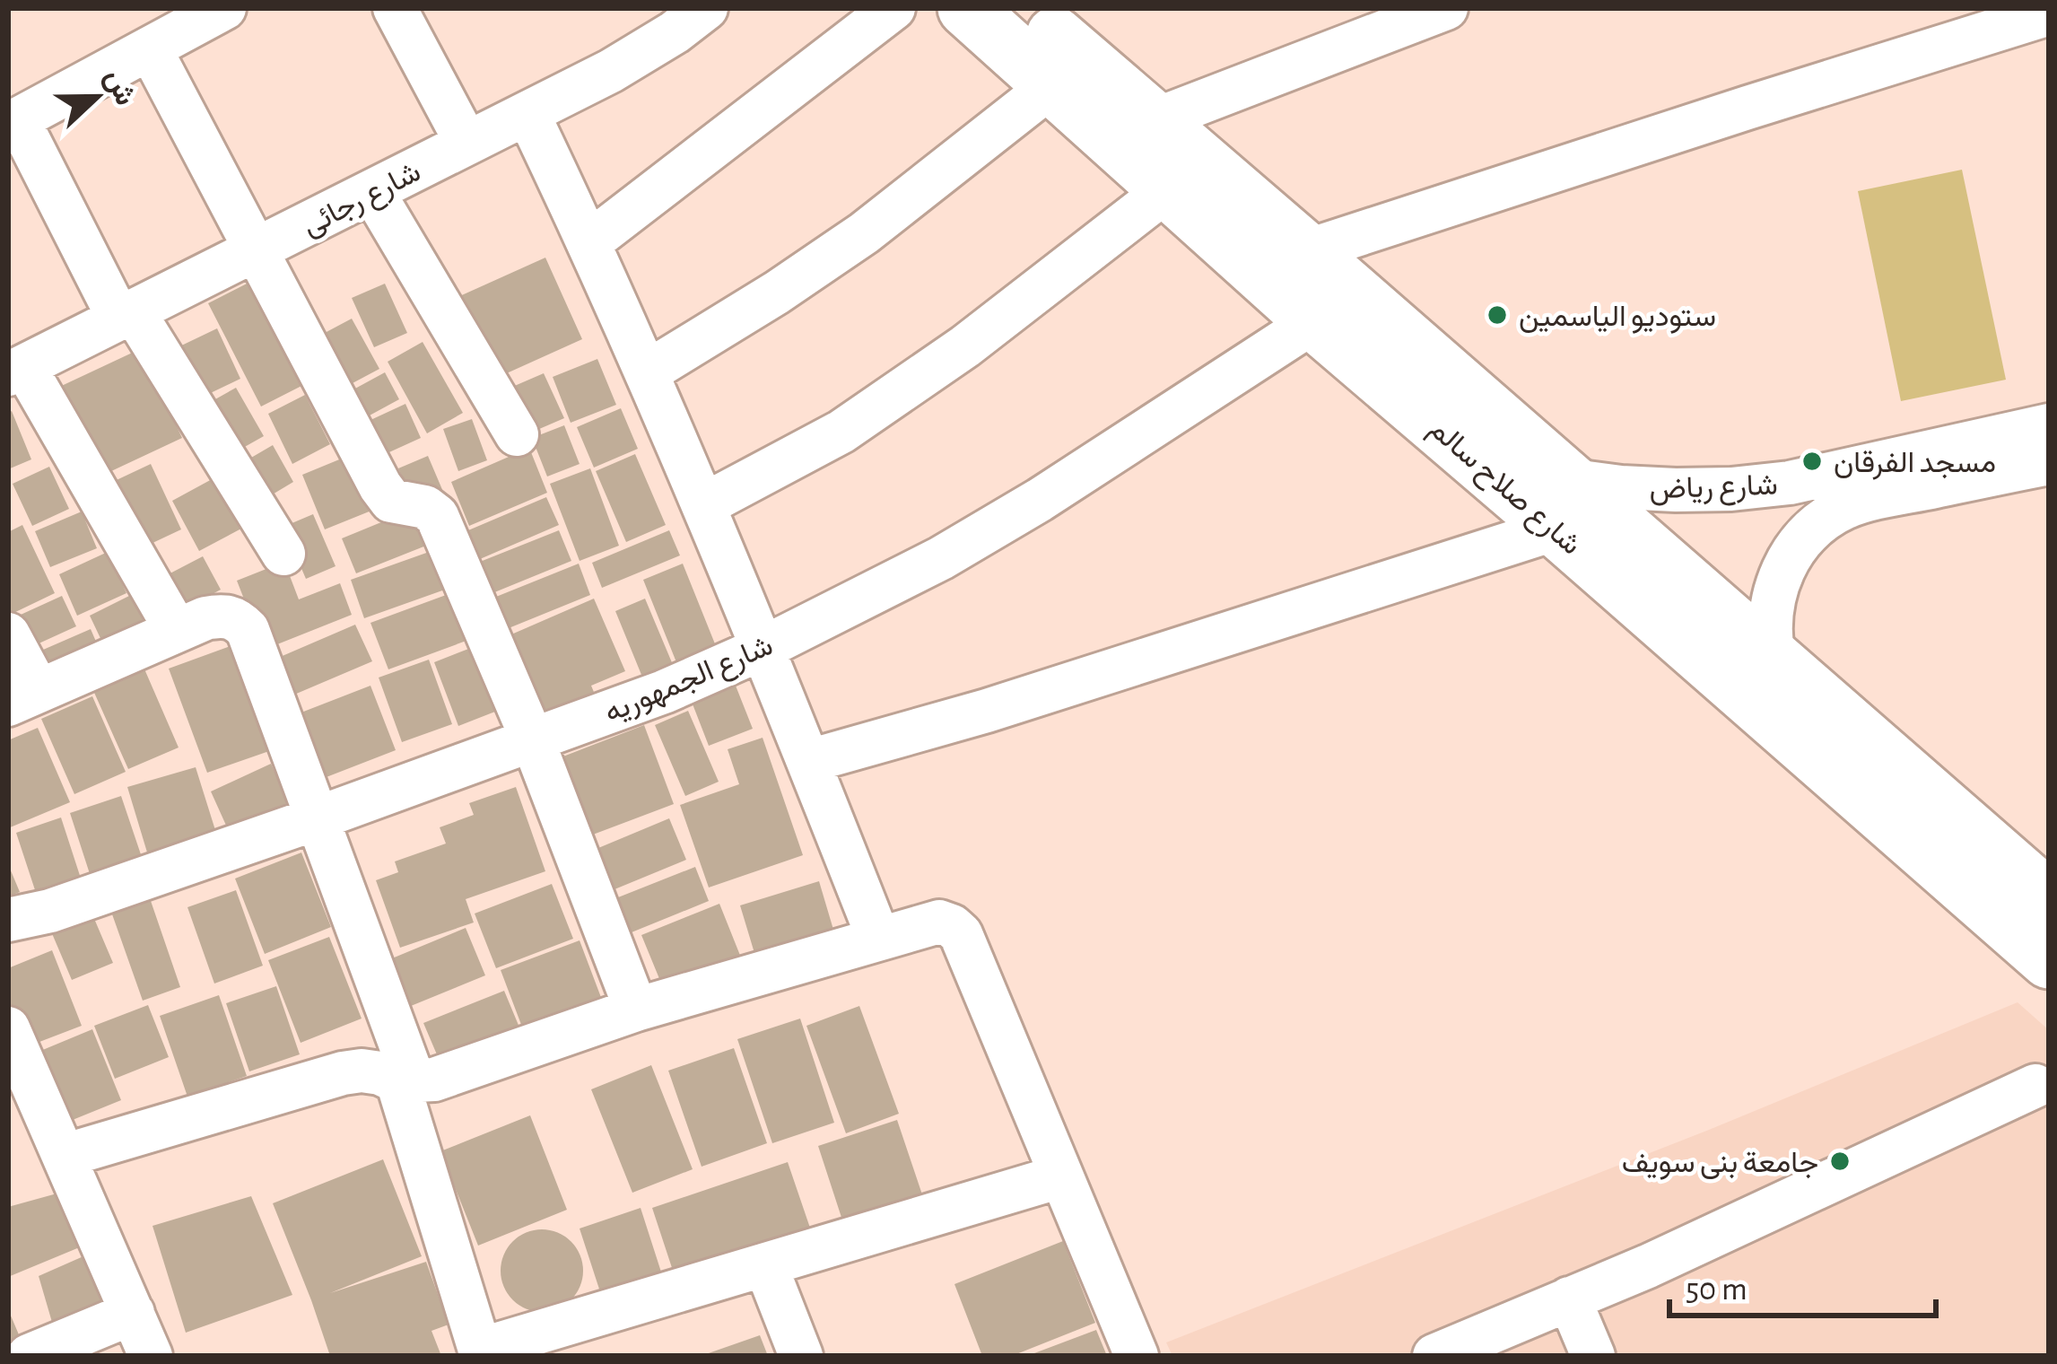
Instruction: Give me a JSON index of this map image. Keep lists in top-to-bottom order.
{
  "streets": {
    "main road": ["شارع صلاح سالم"],
    "street": ["شارع رجائى", "شارع رياض", "شارع الجمهوريه"]
  },
  "crossings": [
    ["شارع صلاح سالم", "شارع رياض"],
    ["شارع صلاح سالم", "شارع الجمهوريه"]
  ],
  "places": ["ستوديو الياسمين", "مسجد الفرقان", "جامعة بنى سويف"],
  "scale_bar": "50 m",
  "north": "right"
}
